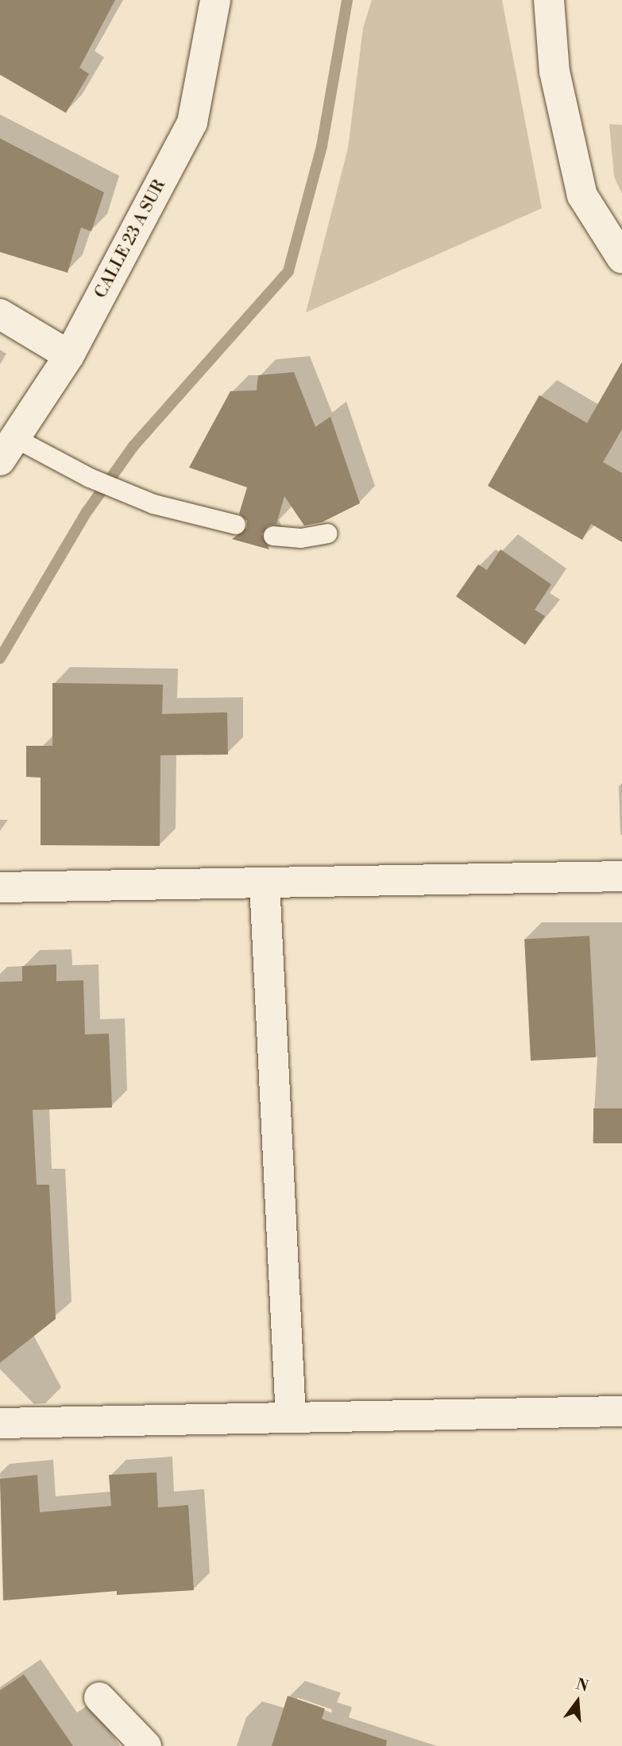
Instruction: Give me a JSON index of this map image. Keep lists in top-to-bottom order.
{
  "streets": {
    "street": ["CALLE 23 A SUR"]
  },
  "north": "top"
}
